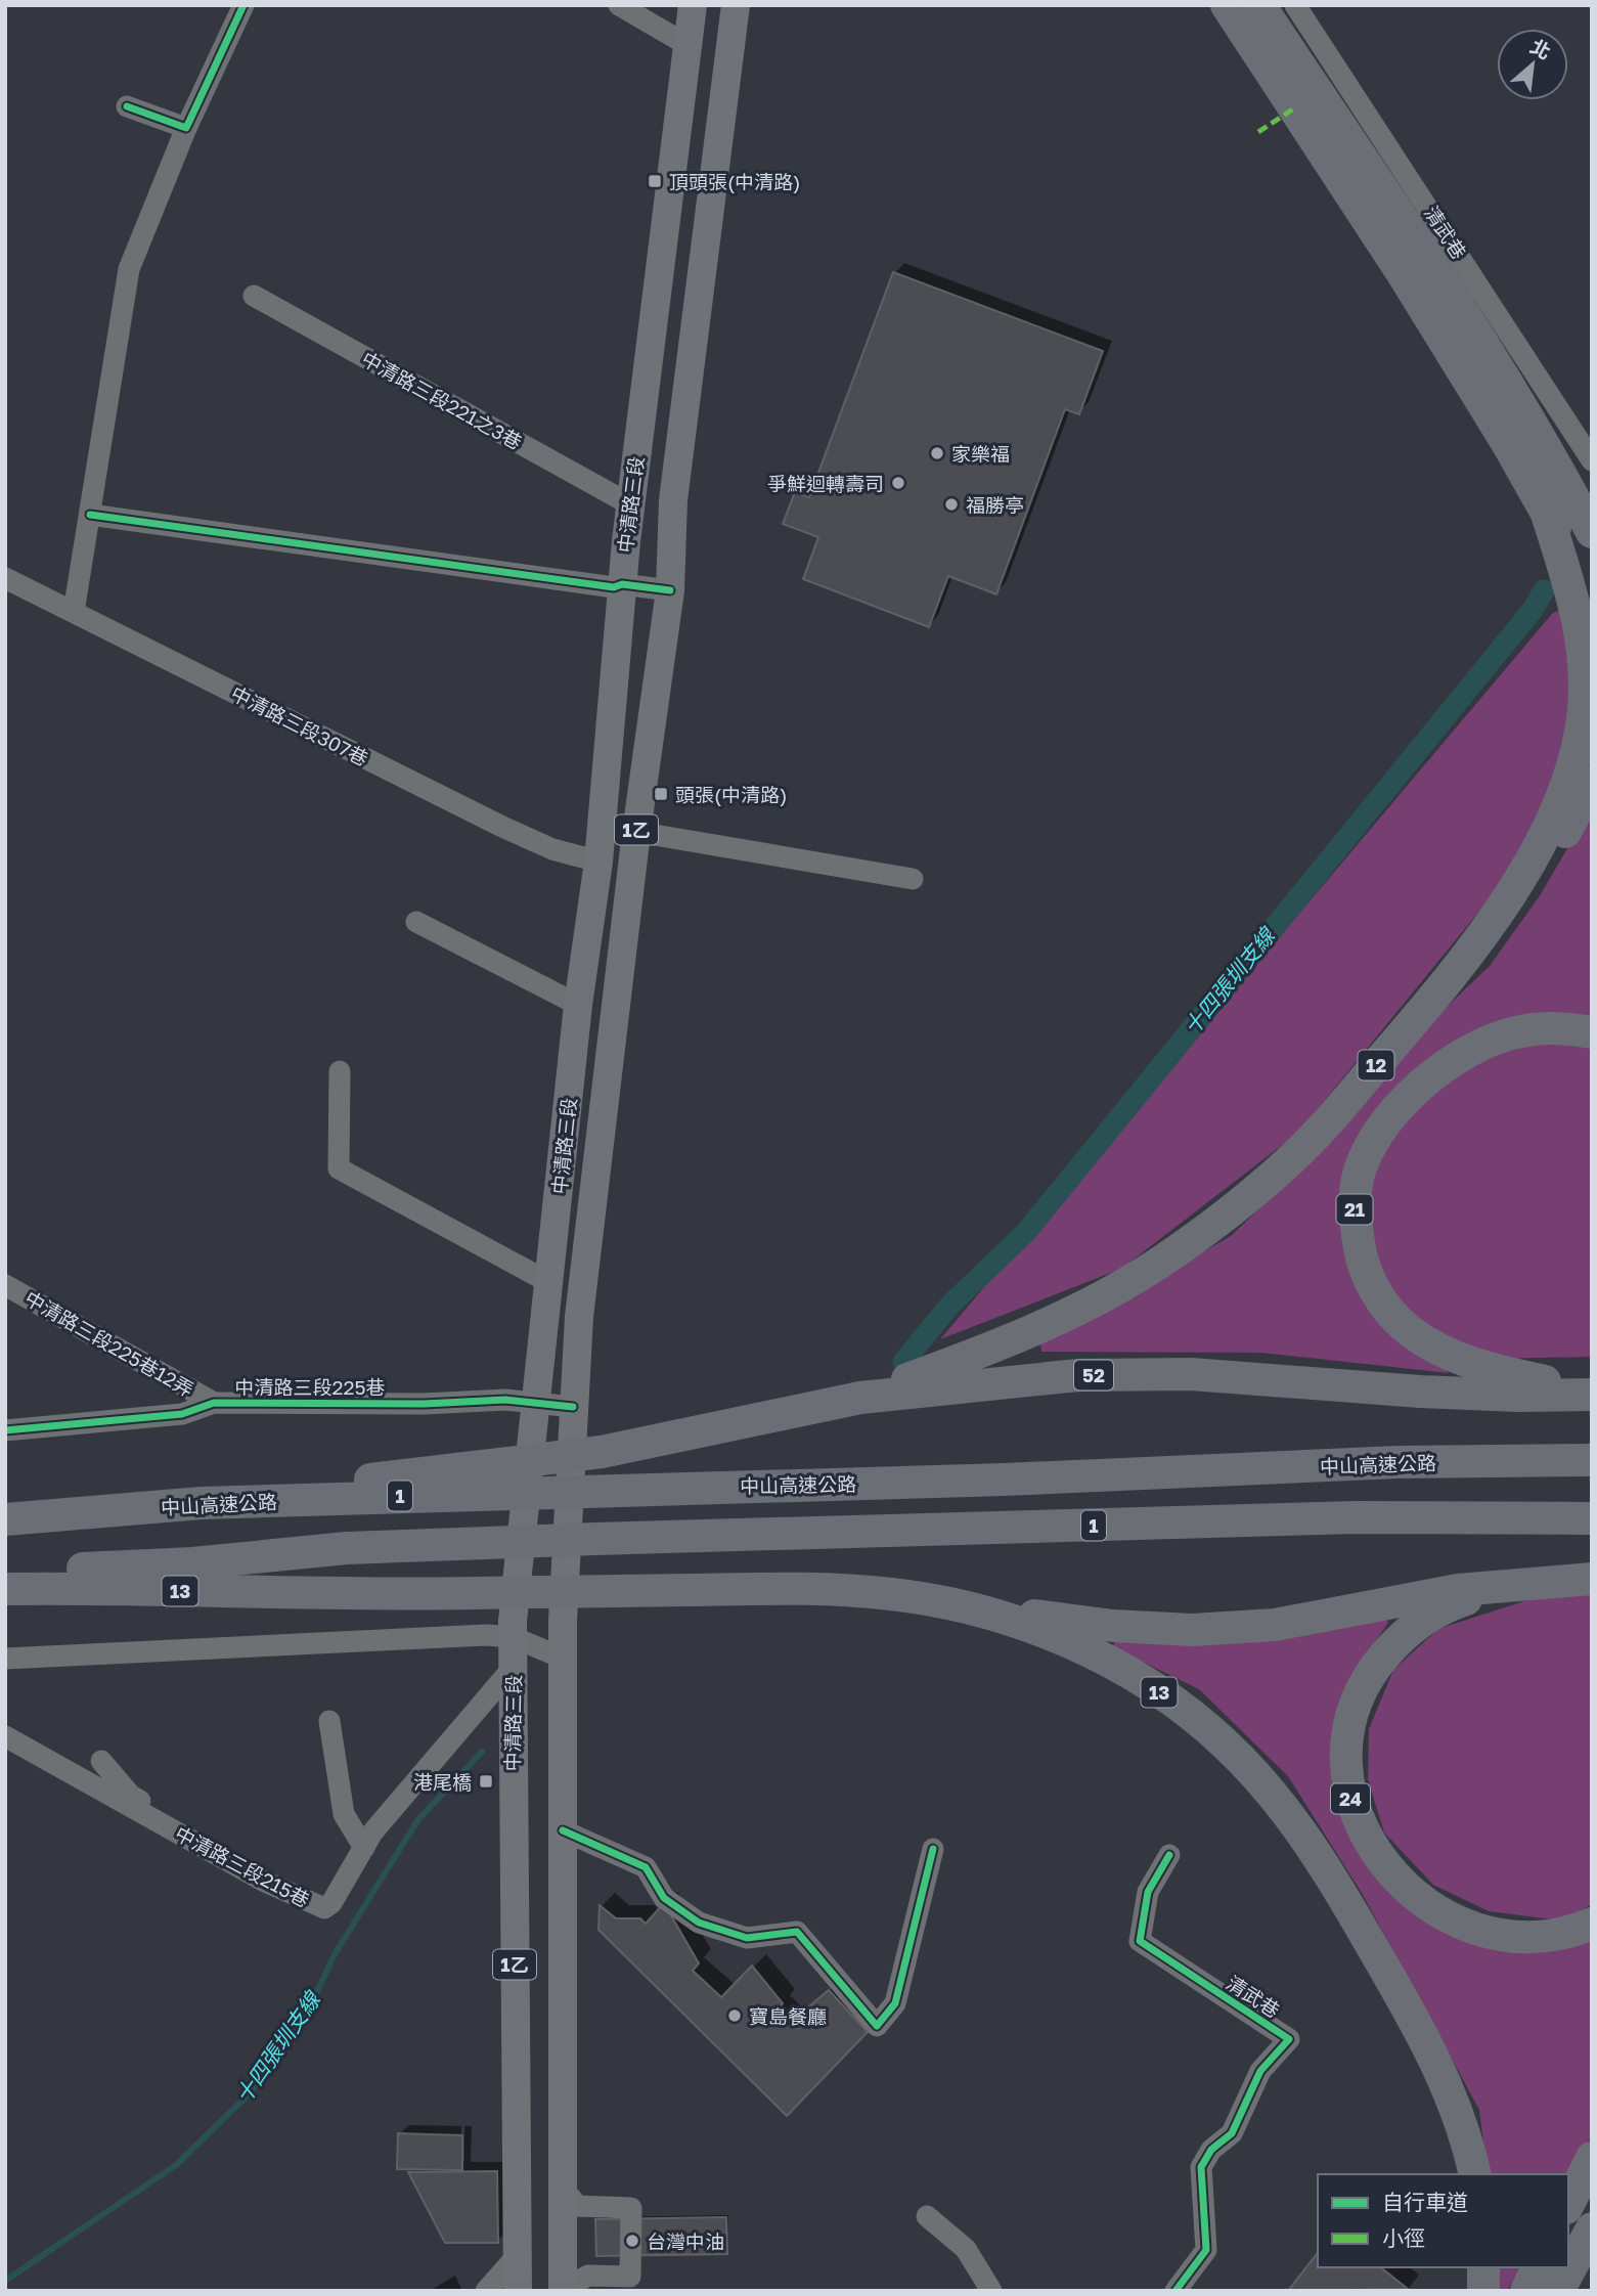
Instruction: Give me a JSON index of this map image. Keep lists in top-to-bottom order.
{
  "streets": {
    "highway": [
      "12",
      "21",
      "52",
      "中山高速公路",
      "1",
      "13",
      "24"
    ],
    "main road": ["中清路三段", "1乙"],
    "street": [
      "清武巷",
      "中清路三段221之3巷",
      "中清路三段307巷",
      "中清路三段225巷12弄",
      "中清路三段225巷",
      "中清路三段215巷"
    ]
  },
  "crossings": [
    ["中清路三段221之3巷", "中清路三段"],
    ["中清路三段", "中清路三段307巷"],
    ["中清路三段", "中清路三段225巷"],
    ["中清路三段", "中清路三段215巷"],
    ["12", "52"],
    ["21", "52"],
    ["中清路三段225巷12弄", "中清路三段225巷"],
    ["52", "中山高速公路"]
  ],
  "water": ["十四張圳支線"],
  "places": {
    "transit": ["頂頭張(中清路)", "頭張(中清路)", "港尾橋"],
    "other": [
      "家樂福",
      "爭鮮迴轉壽司",
      "福勝亭",
      "寶島餐廳",
      "台灣中油"
    ]
  },
  "legend": ["自行車道", "小徑"],
  "north": "top right"
}
